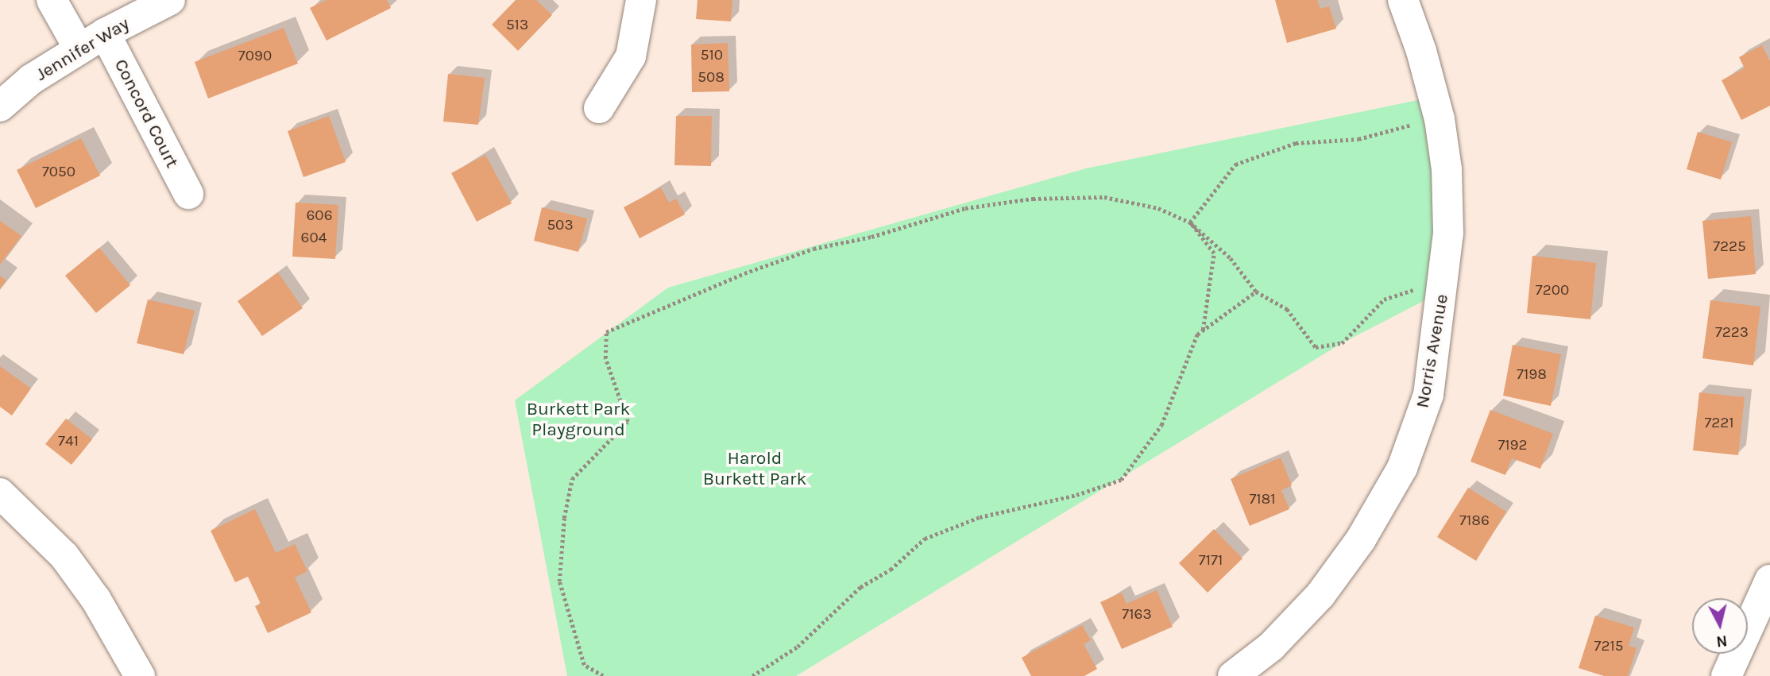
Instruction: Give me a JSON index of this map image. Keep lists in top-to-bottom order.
{
  "streets": {
    "street": ["Jennifer Way", "Concord Court", "Norris Avenue"]
  },
  "crossings": [
    ["Jennifer Way", "Concord Court"]
  ],
  "parks": ["Burkett Park Playground", "Harold Burkett Park"],
  "house_numbers": [
    "513",
    "510",
    "7090",
    "508",
    "7050",
    "606",
    "503",
    "604",
    "7225",
    "7200",
    "7223",
    "7198",
    "7221",
    "741",
    "7192",
    "7181",
    "7186",
    "7171",
    "7163",
    "7215"
  ],
  "north": "bottom"
}
